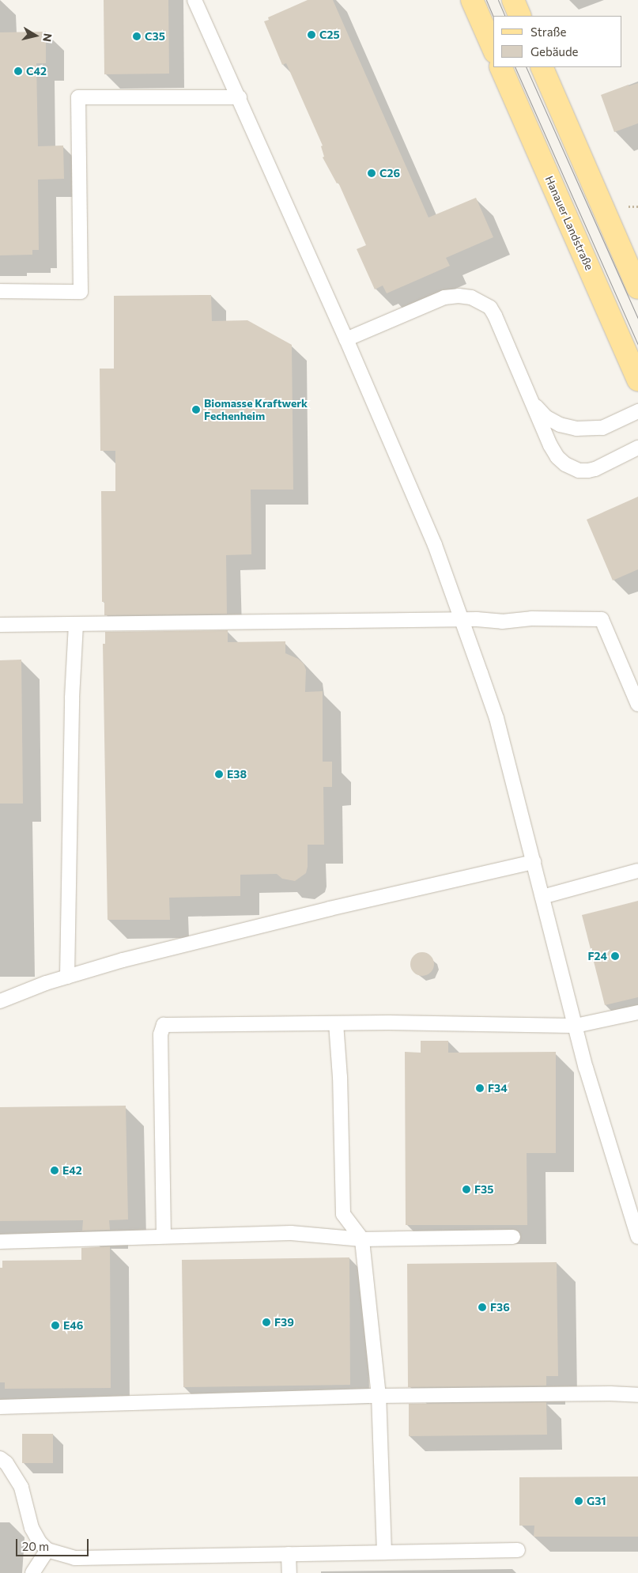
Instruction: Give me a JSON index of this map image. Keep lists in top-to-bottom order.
{
  "streets": {
    "main road": ["Hanauer Landstraße"]
  },
  "places": [
    "C25",
    "C35",
    "C42",
    "C26",
    "Biomasse Kraftwerk Fechenheim",
    "E38",
    "F24",
    "F34",
    "E42",
    "F35",
    "F36",
    "F39",
    "E46",
    "G31"
  ],
  "legend": ["Straße", "Gebäude"],
  "scale_bar": "20 m",
  "north": "right"
}
